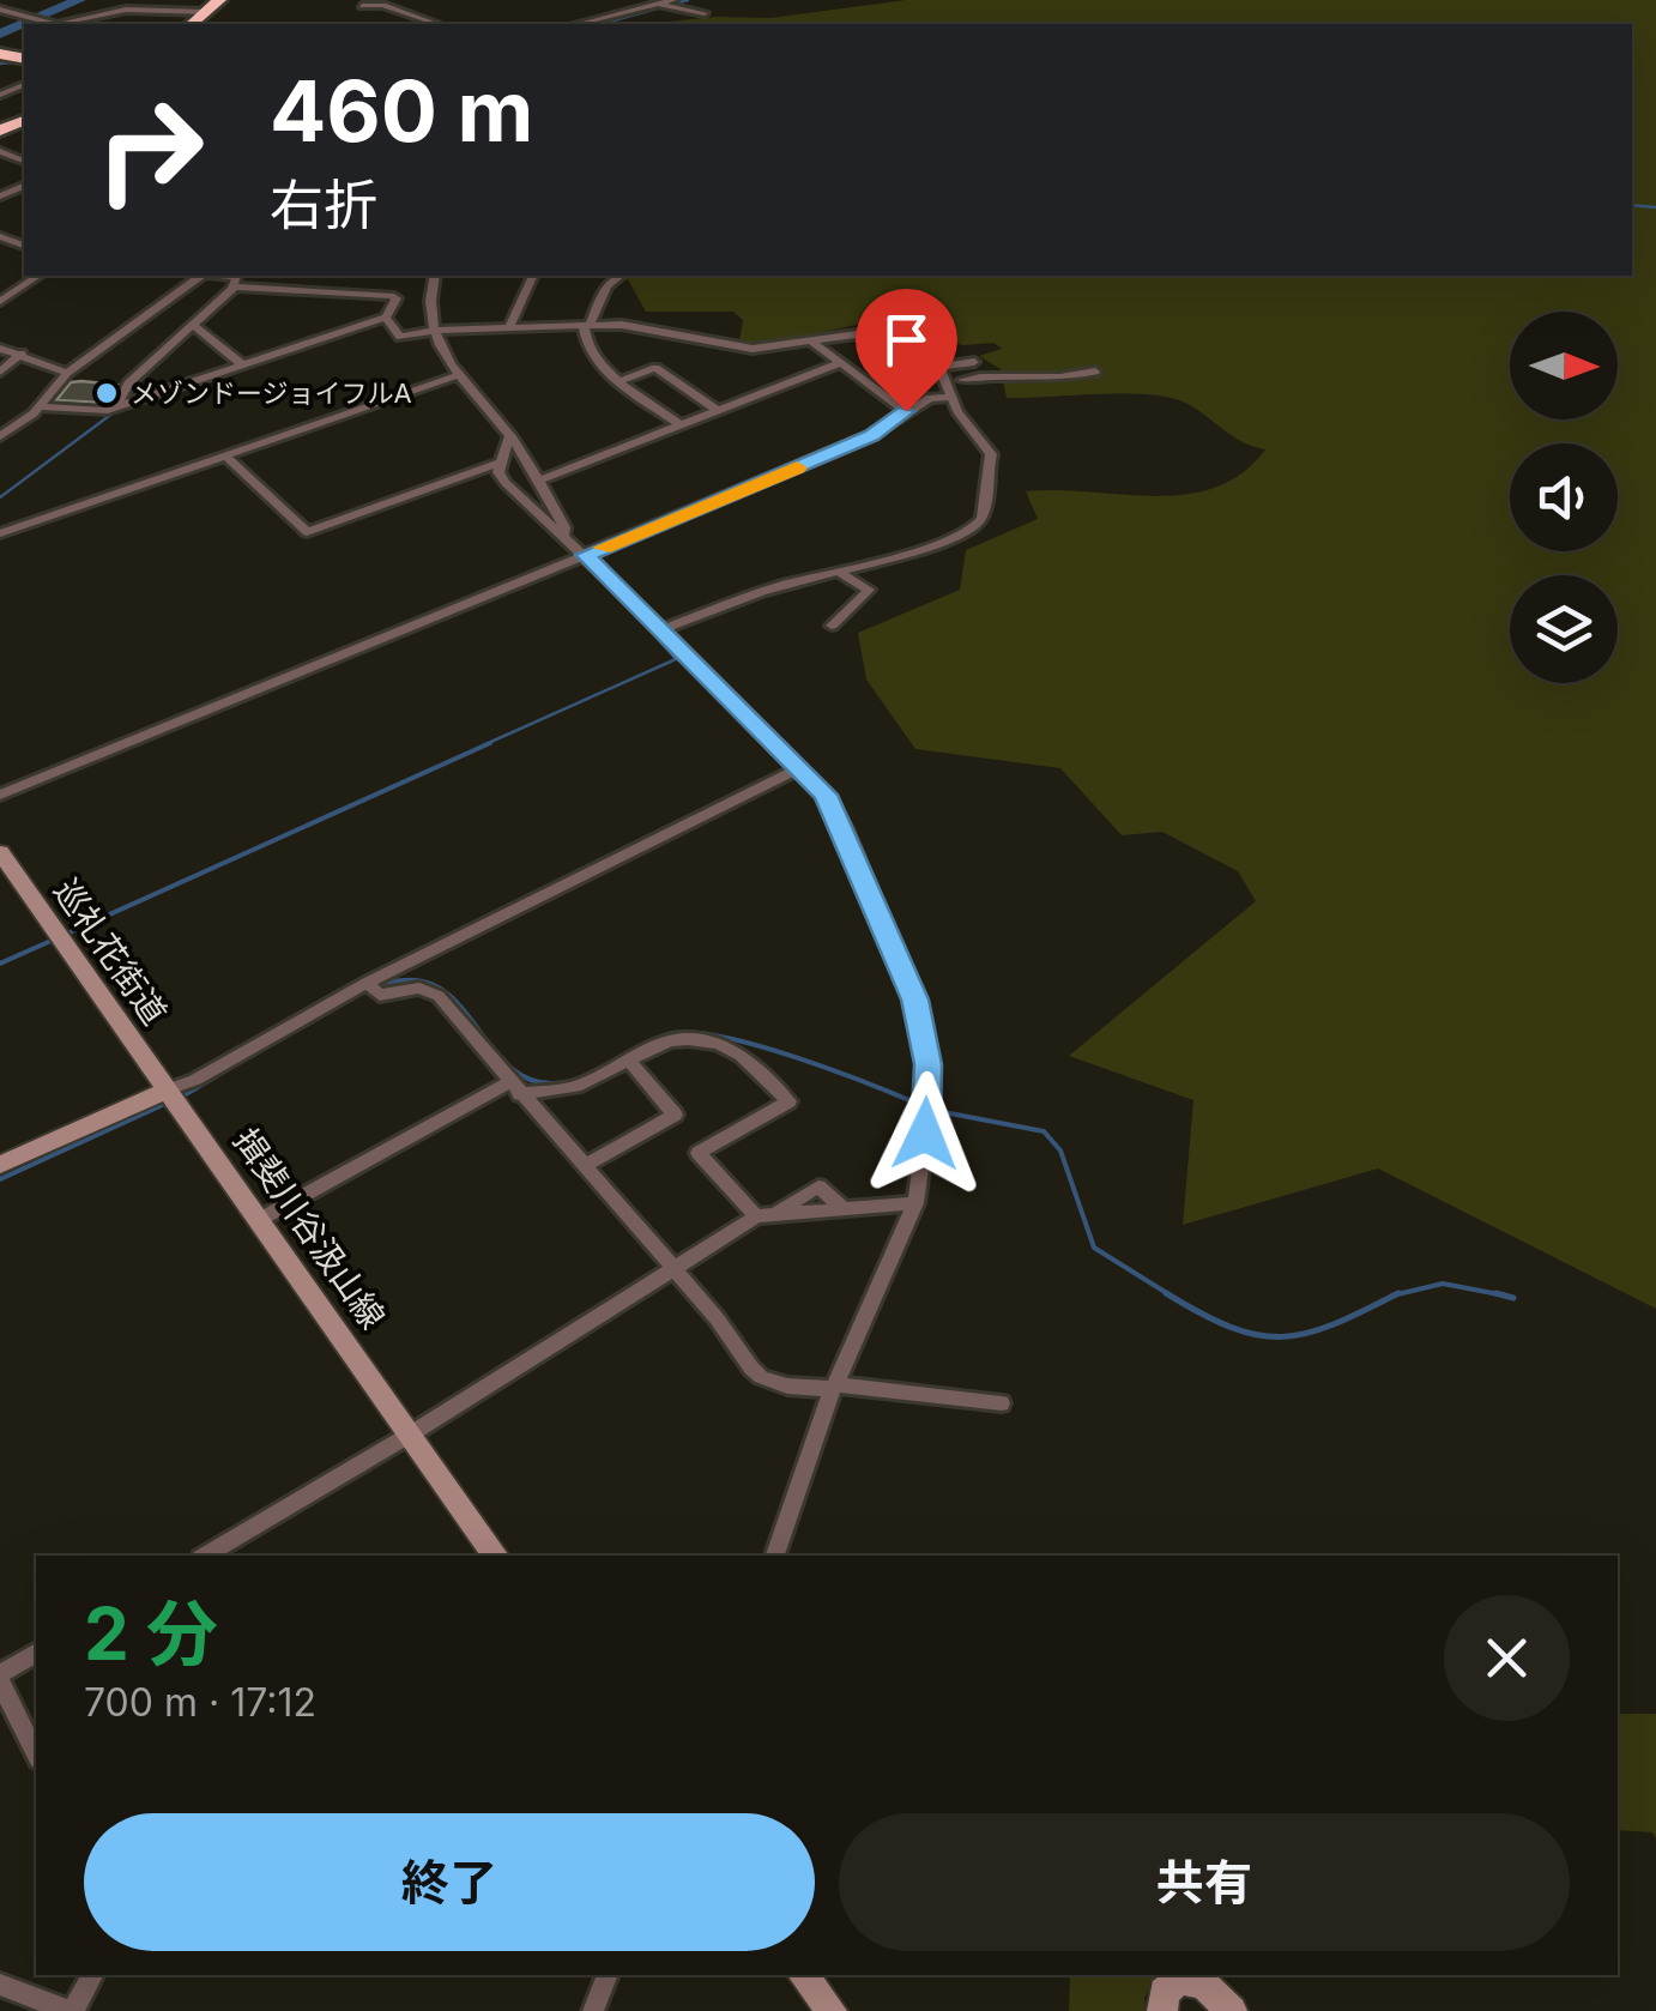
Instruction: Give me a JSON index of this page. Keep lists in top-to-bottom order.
{
  "streets": {
    "main road": ["巡礼花街道", "揖斐川谷汲山線"]
  },
  "crossings": [
    ["巡礼花街道", "揖斐川谷汲山線"]
  ],
  "places": ["メゾンドージョイフルA"],
  "north": "right",
  "page": {
    "turn": ["460 m", "右折"],
    "heading": ["2 分", "700 m · 17:12"],
    "buttons": ["終了", "共有"]
  }
}
